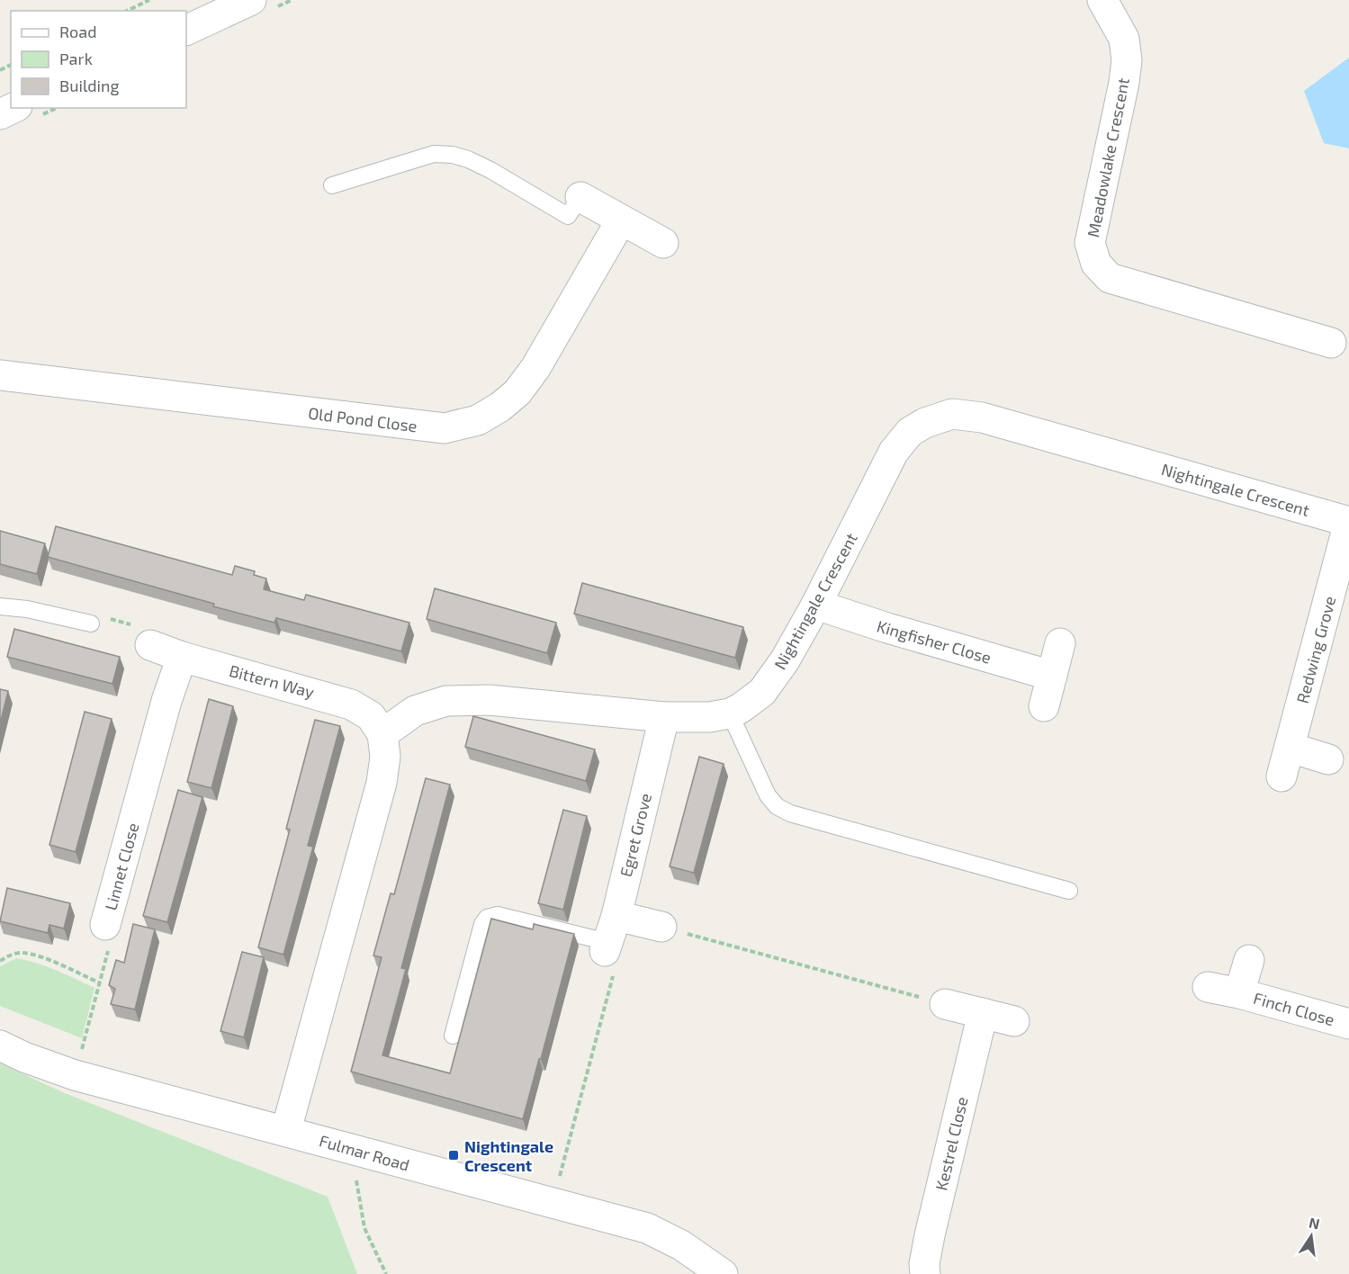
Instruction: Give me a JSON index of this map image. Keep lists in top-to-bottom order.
{
  "streets": {
    "street": [
      "Meadowlake Crescent",
      "Old Pond Close",
      "Nightingale Crescent",
      "Kingfisher Close",
      "Redwing Grove",
      "Bittern Way",
      "Egret Grove",
      "Linnet Close",
      "Finch Close",
      "Kestrel Close",
      "Fulmar Road"
    ]
  },
  "crossings": [
    ["Nightingale Crescent", "Kingfisher Close"],
    ["Nightingale Crescent", "Redwing Grove"],
    ["Nightingale Crescent", "Bittern Way"],
    ["Nightingale Crescent", "Egret Grove"],
    ["Bittern Way", "Linnet Close"],
    ["Linnet Close", "Fulmar Road"]
  ],
  "places": {
    "transit": ["Nightingale Crescent"]
  },
  "legend": ["Road", "Park", "Building"],
  "north": "top"
}
